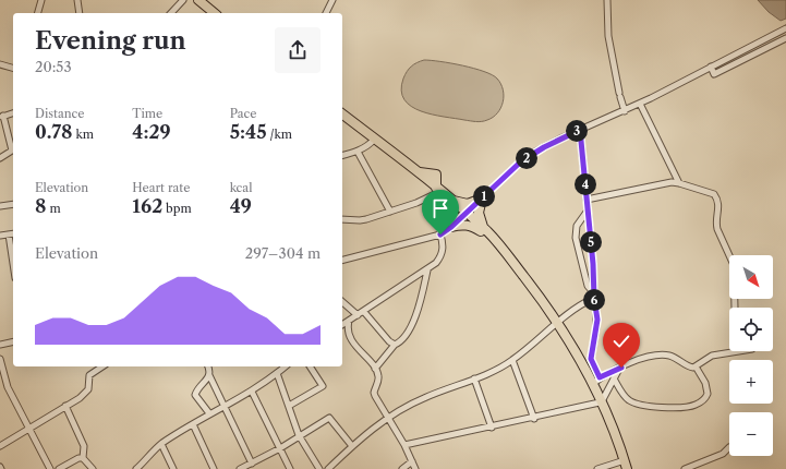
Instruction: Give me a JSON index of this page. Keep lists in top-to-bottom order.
{
  "north": "bottom right",
  "page": {
    "heading": ["Evening run", "20:53"],
    "stats": [
      ["Distance", "0.78 km"],
      ["Time", "4:29"],
      ["Pace", "5:45 /km"],
      ["Elevation", "8 m"],
      ["Heart rate", "162 bpm"],
      ["kcal", "49"]
    ],
    "pins": [
      "3",
      "2",
      "4",
      "1",
      "5",
      "6"
    ],
    "chart": ["Elevation", "297–304 m"],
    "map_buttons": ["+", "−"]
  }
}
